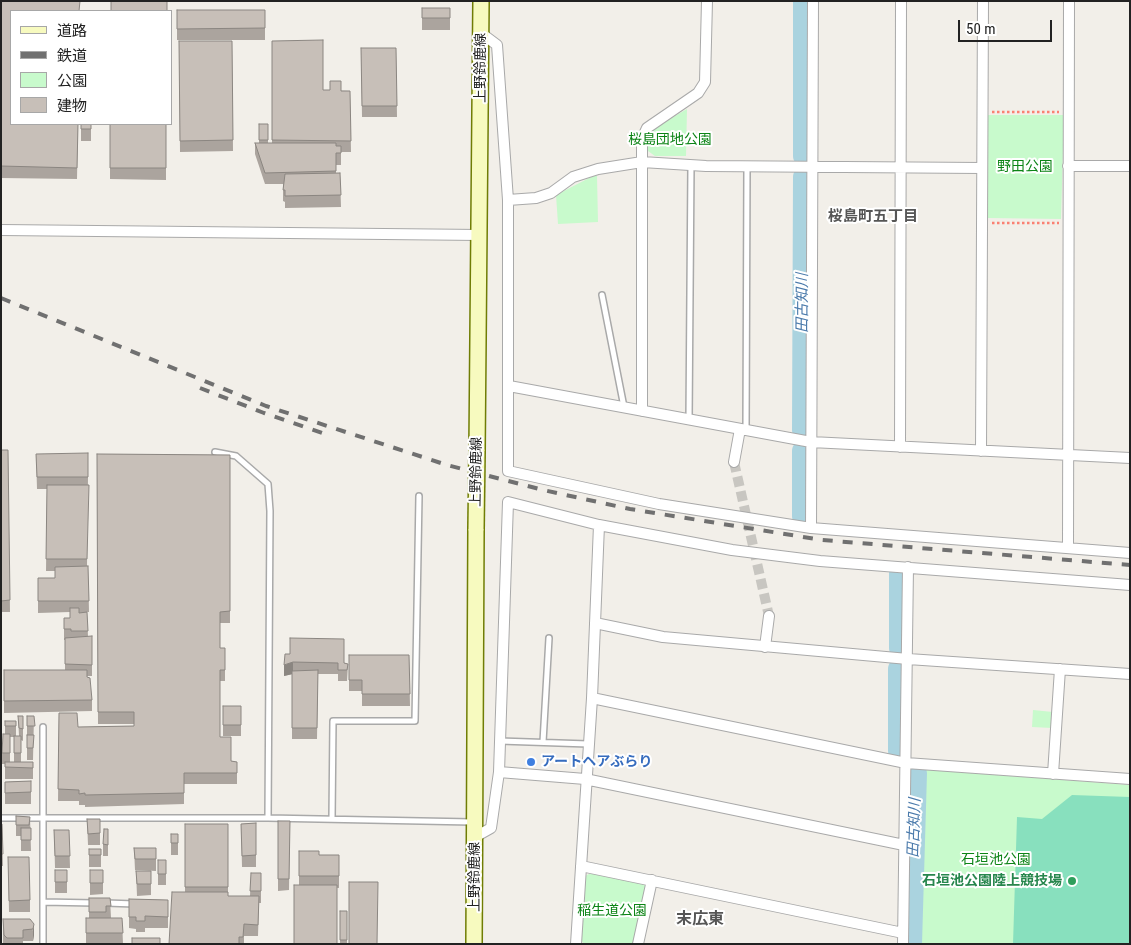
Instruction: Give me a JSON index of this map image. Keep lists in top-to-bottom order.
{
  "streets": {
    "main road": ["上野鈴鹿線"]
  },
  "districts": ["桜島町五丁目", "末広東"],
  "water": ["田古知川"],
  "parks": [
    "桜島団地公園",
    "野田公園",
    "石垣池公園",
    "稲生道公園"
  ],
  "places": ["アートヘアぶらり", "石垣池公園陸上競技場"],
  "legend": [
    "道路",
    "鉄道",
    "公園",
    "建物"
  ],
  "scale_bar": "50 m"
}
